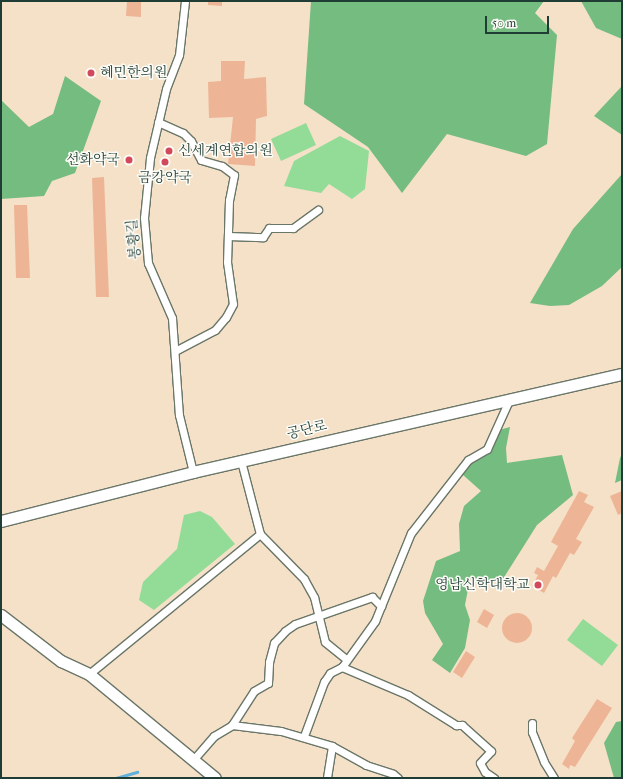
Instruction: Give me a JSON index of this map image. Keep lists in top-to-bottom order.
{
  "streets": {
    "street": ["봉황길", "공단로"]
  },
  "crossings": [
    ["봉황길", "공단로"]
  ],
  "places": [
    "혜민한의원",
    "신세계연합의원",
    "선화약국",
    "금강약국",
    "영남신학대학교"
  ],
  "scale_bar": "50 m"
}
